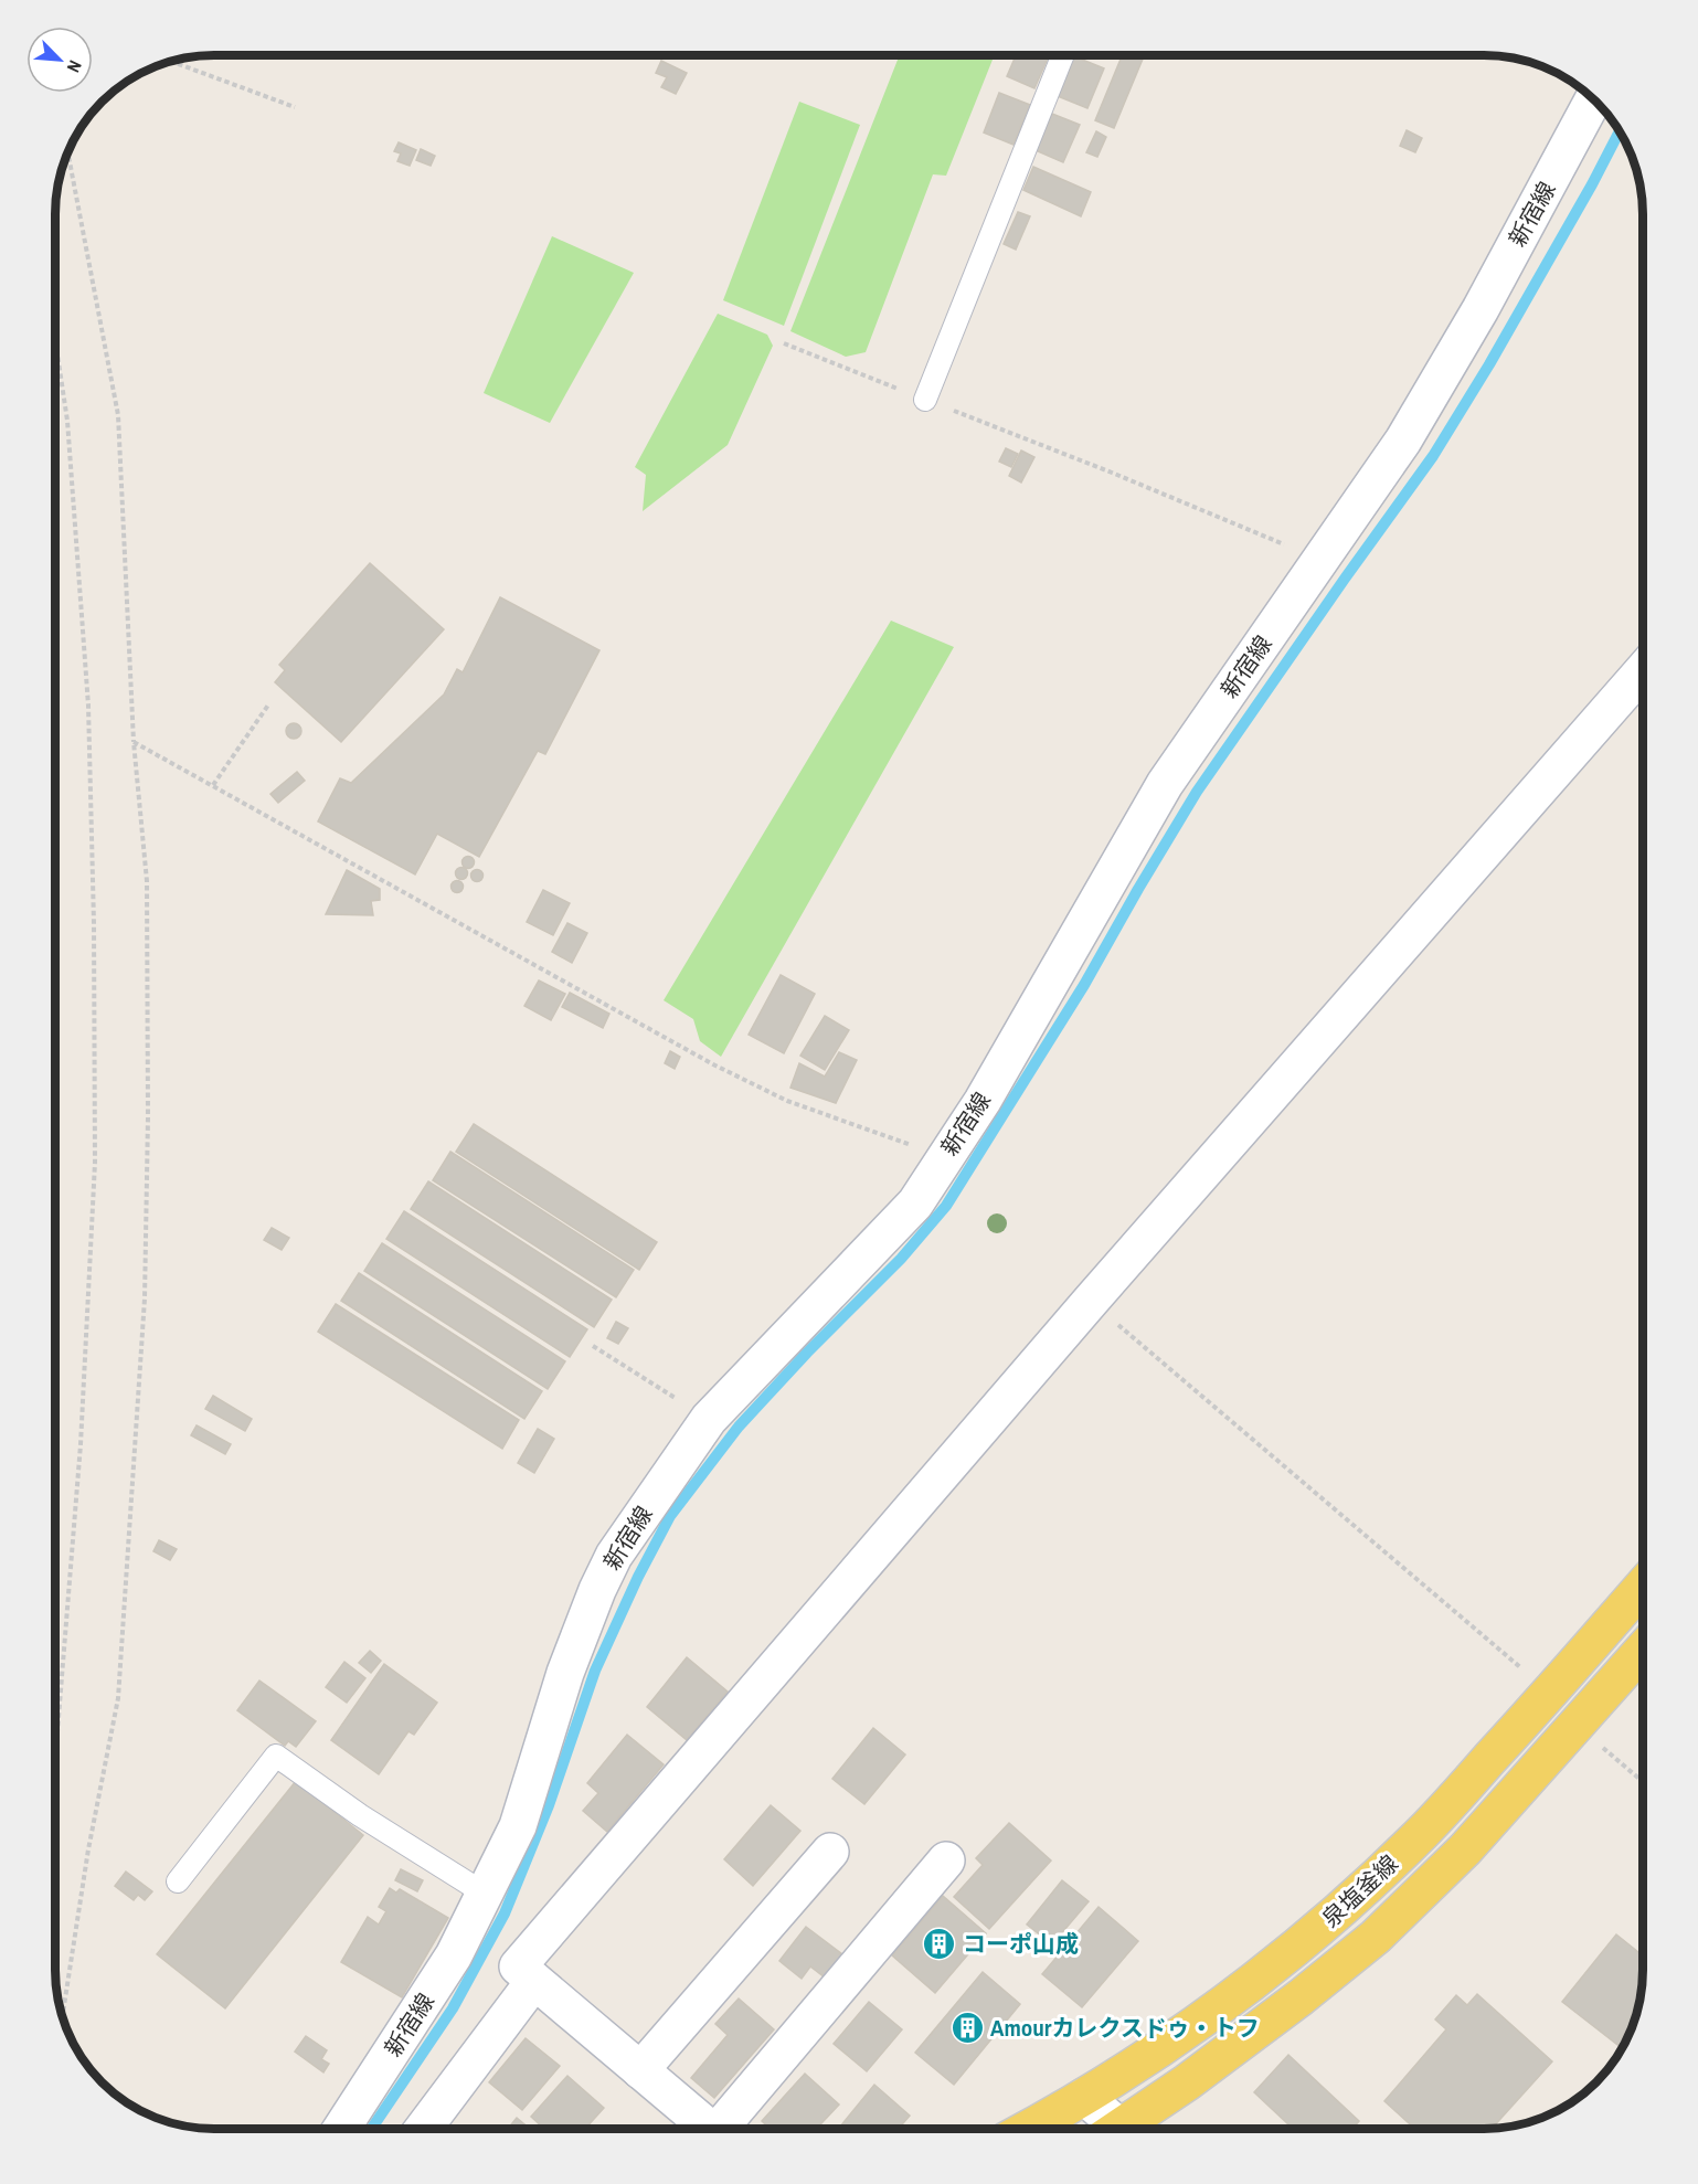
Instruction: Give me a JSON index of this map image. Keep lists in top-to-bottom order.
{
  "streets": {
    "main road": ["泉塩釜線"],
    "street": ["新宿線"]
  },
  "places": {
    "building": ["コーポ山成", "Amourカレクスドゥ・トフ"]
  },
  "north": "bottom right"
}
